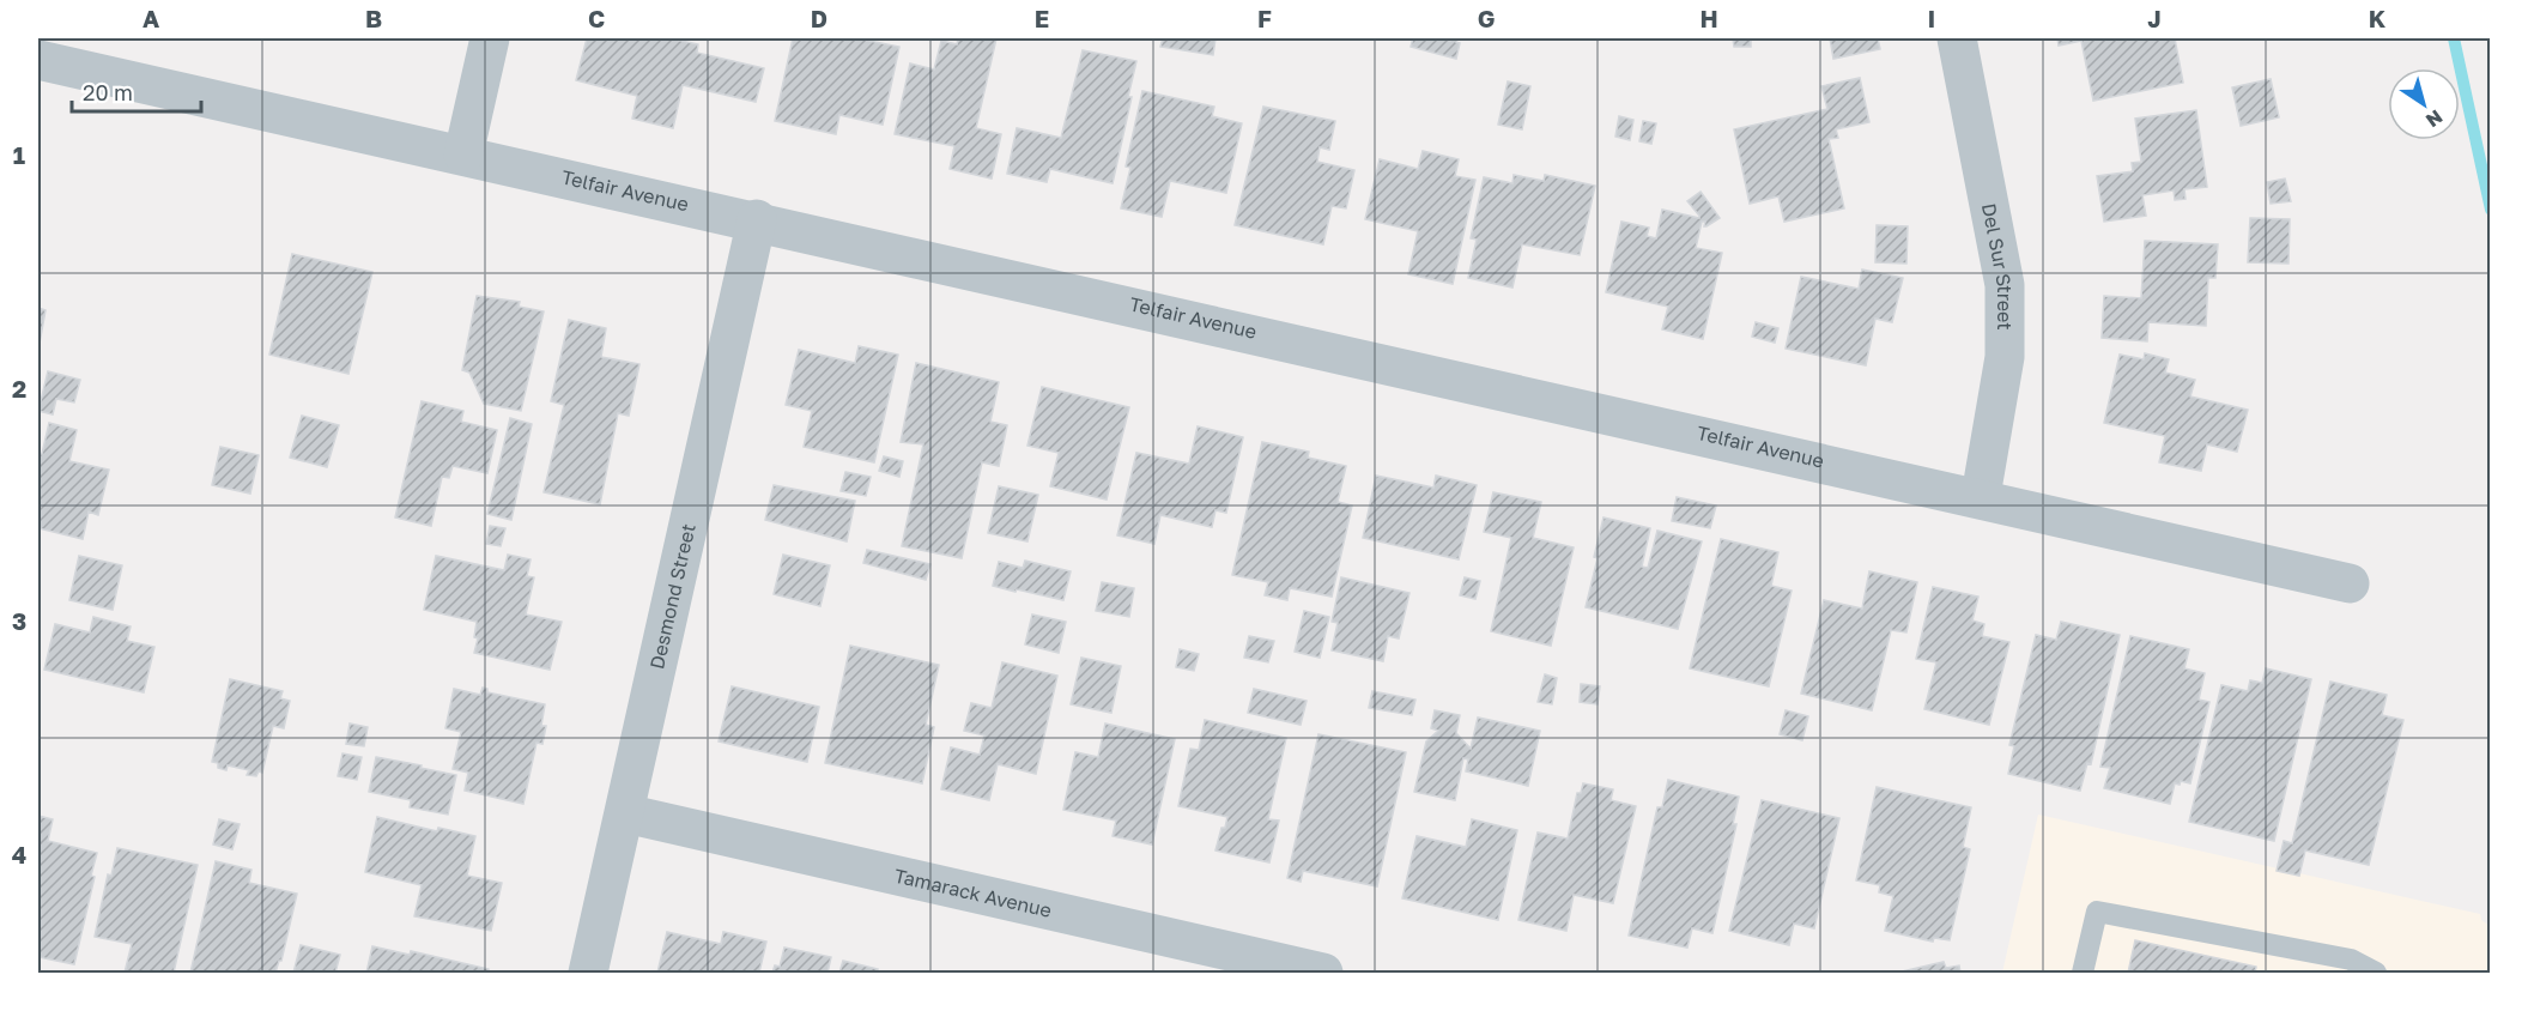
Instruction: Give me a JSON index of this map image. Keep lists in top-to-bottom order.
{
  "streets": {
    "street": [
      "Telfair Avenue",
      "Del Sur Street",
      "Desmond Street",
      "Tamarack Avenue"
    ]
  },
  "crossings": [
    ["Telfair Avenue", "Del Sur Street"],
    ["Telfair Avenue", "Desmond Street"],
    ["Desmond Street", "Tamarack Avenue"]
  ],
  "scale_bar": "20 m",
  "north": "bottom right",
  "grid": {
    "columns": [
      "A",
      "B",
      "C",
      "D",
      "E",
      "F",
      "G",
      "H",
      "I",
      "J",
      "K"
    ],
    "rows": [
      "1",
      "2",
      "3",
      "4"
    ]
  }
}
